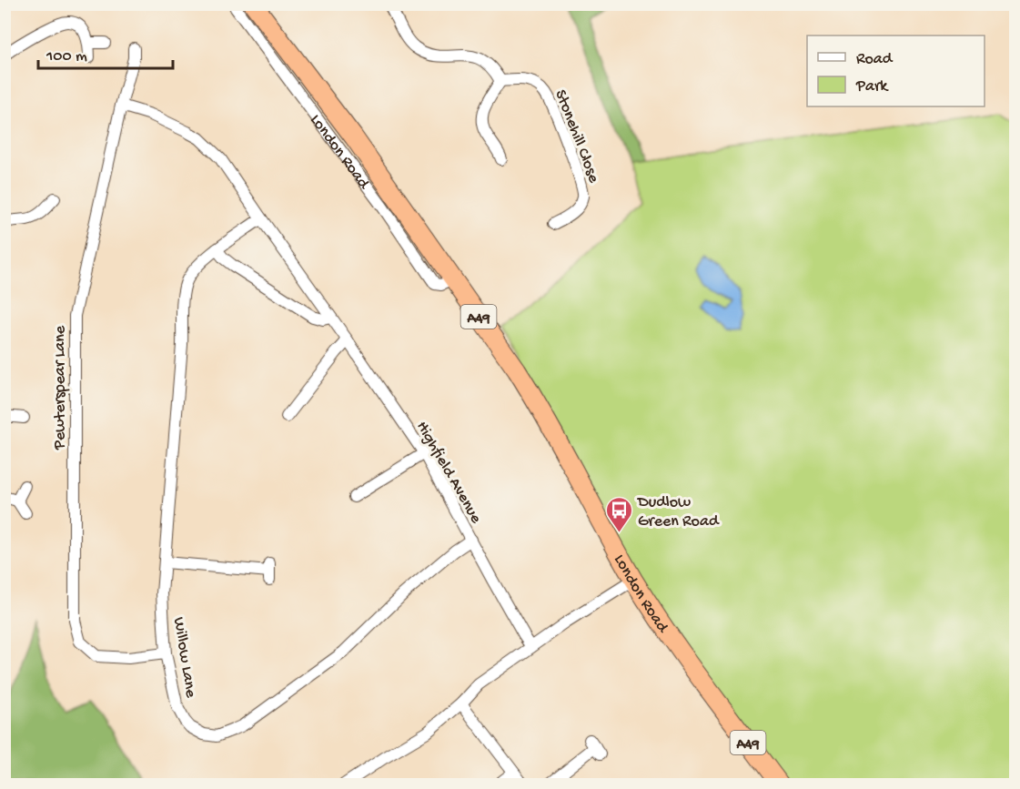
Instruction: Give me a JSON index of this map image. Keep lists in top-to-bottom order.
{
  "streets": {
    "highway": ["London Road", "A49"],
    "street": [
      "Stonehill Close",
      "Pewterspear Lane",
      "Highfield Avenue",
      "Willow Lane"
    ]
  },
  "crossings": [
    ["Pewterspear Lane", "Highfield Avenue"],
    ["Pewterspear Lane", "Willow Lane"],
    ["Highfield Avenue", "Willow Lane"]
  ],
  "places": {
    "bus stop": ["Dudlow Green Road"]
  },
  "legend": ["Road", "Park"],
  "scale_bar": "100 m"
}
